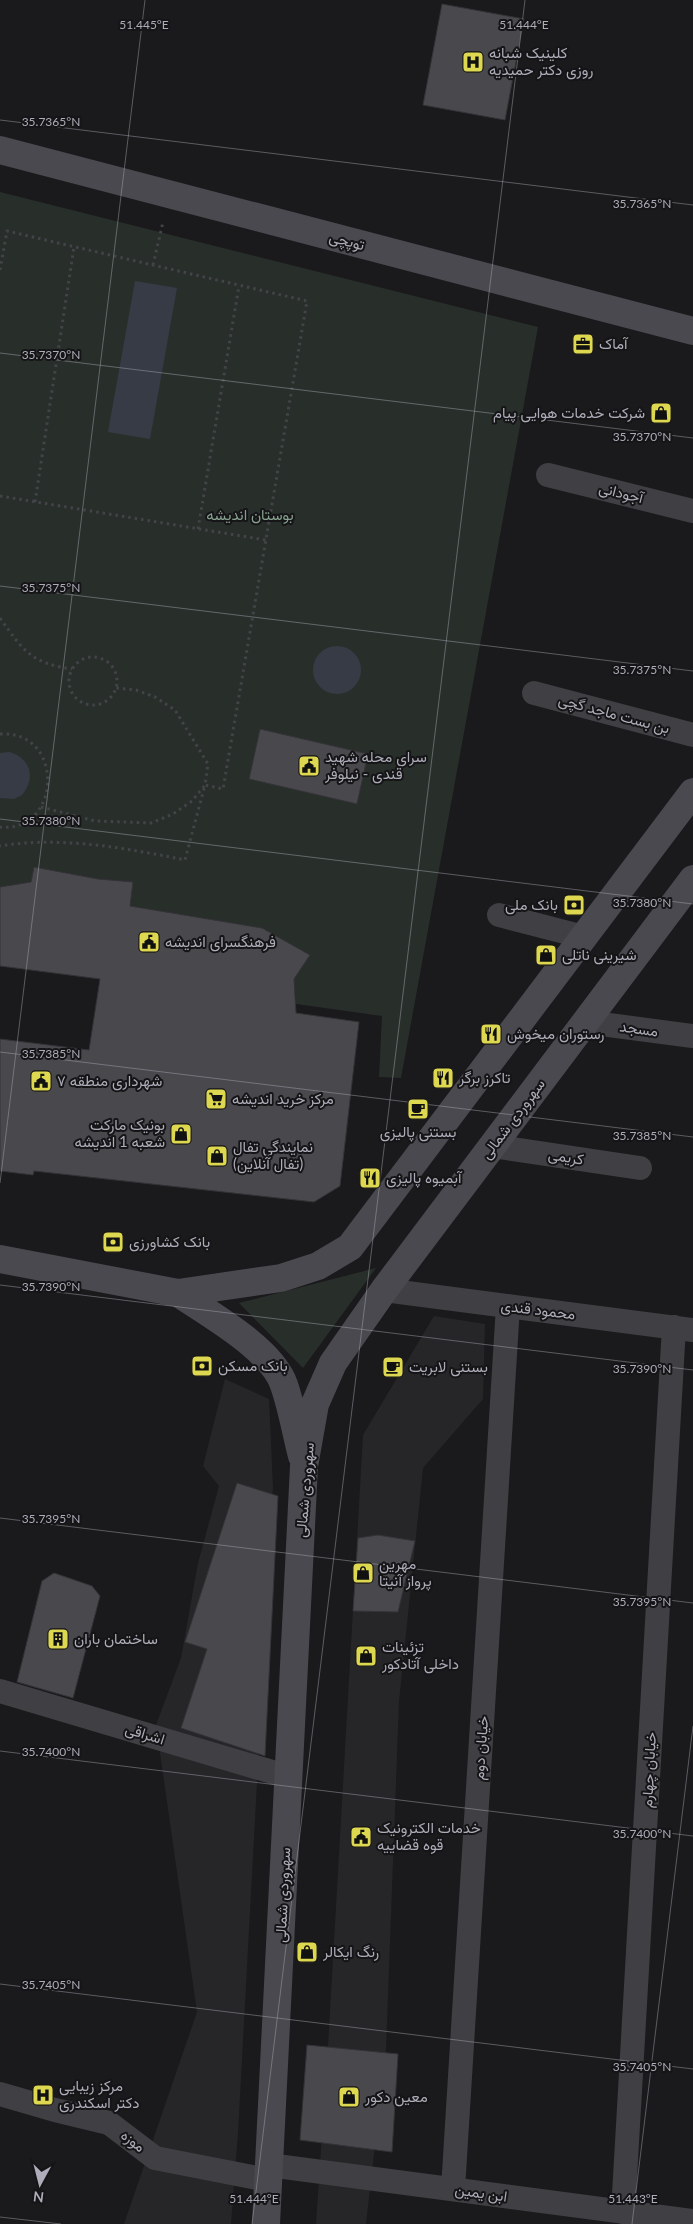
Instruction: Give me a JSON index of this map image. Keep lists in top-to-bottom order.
{
  "streets": {
    "main road": ["توپچی", "سهروردی شمالی"],
    "street": [
      "آجودانی",
      "بن بست ماجد گچی",
      "مسجد",
      "کریمی",
      "محمود قندی",
      "اشراقی",
      "خیابان دوم",
      "خیابان چهارم",
      "موزه",
      "ابن یمین"
    ]
  },
  "crossings": [
    ["مسجد", "سهروردی شمالی"],
    ["سهروردی شمالی", "کریمی"],
    ["سهروردی شمالی", "محمود قندی"],
    ["سهروردی شمالی", "اشراقی"],
    ["سهروردی شمالی", "موزه"],
    ["سهروردی شمالی", "ابن یمین"],
    ["محمود قندی", "خیابان دوم"],
    ["محمود قندی", "خیابان چهارم"],
    ["خیابان دوم", "ابن یمین"],
    ["خیابان چهارم", "ابن یمین"],
    ["موزه", "ابن یمین"]
  ],
  "parks": ["بوستان اندیشه"],
  "places": {
    "hospital": ["کلینیک شبانه روزی دکتر حمیدیه", "مرکز زیبایی دکتر اسکندری"],
    "office": ["آماک"],
    "shop": [
      "شرکت خدمات هوایی پیام",
      "شیرینی ناتلی",
      "بونیک مارکت شعبه 1 اندیشه",
      "نمایندگی تفال (تفال آنلاین)",
      "مهرین پرواز آنیتا",
      "تزئینات داخلی آتادکور",
      "رنگ ایکالر",
      "معین دکور"
    ],
    "public building": [
      "سرای محله شهید قندی - نیلوفر",
      "فرهنگسرای اندیشه",
      "شهرداری منطقه ۷",
      "خدمات الکترونیک قوه قضاییه"
    ],
    "bank": ["بانک ملی", "بانک کشاورزی", "بانک مسکن"],
    "restaurant": ["رستوران میخوش", "تاکرز برگر", "آبمیوه پالیزی"],
    "supermarket": ["مرکز خرید اندیشه"],
    "cafe": ["بستنی پالیزی", "بستنی لابریت"],
    "building": ["ساختمان باران"]
  },
  "north": "bottom",
  "coordinates": [
    "51.445°E",
    "51.444°E",
    "35.7365°N",
    "35.7370°N",
    "35.7375°N",
    "35.7380°N",
    "35.7385°N",
    "35.7390°N",
    "35.7395°N",
    "35.7400°N",
    "35.7405°N",
    "51.443°E"
  ]
}
